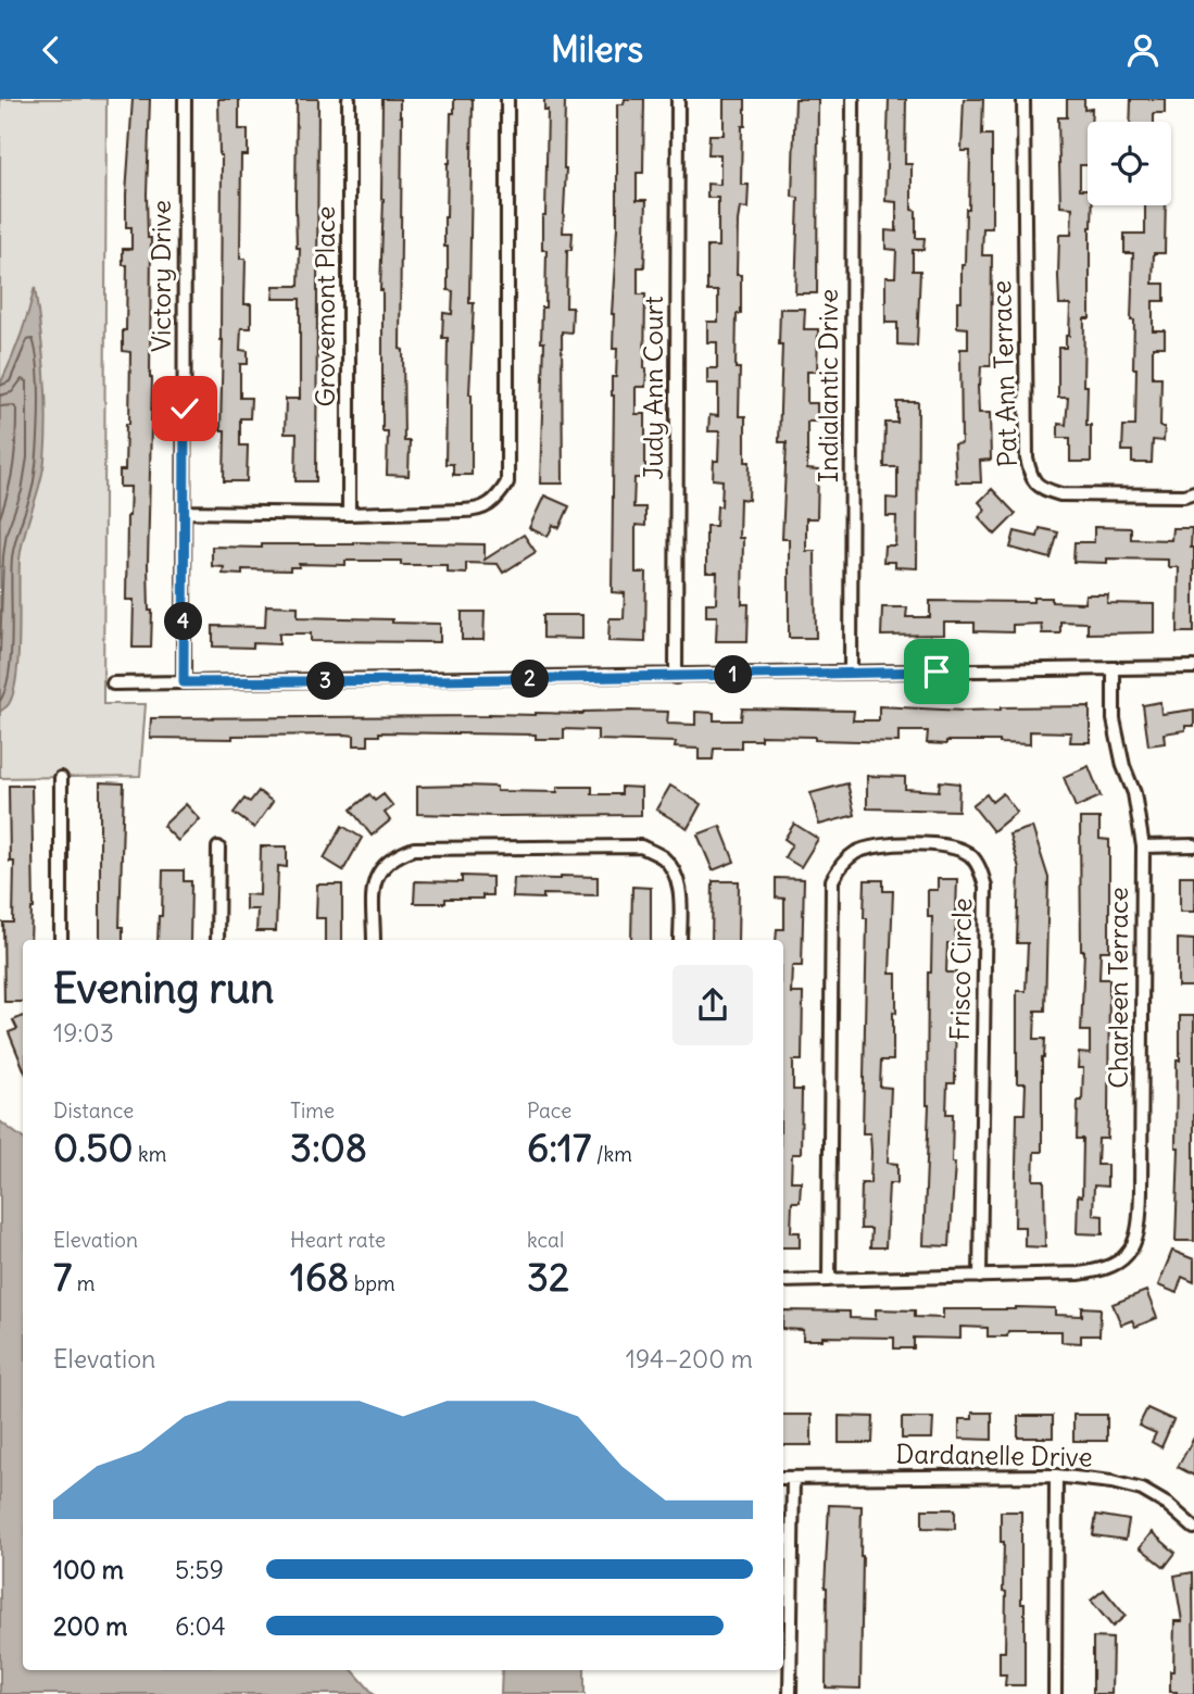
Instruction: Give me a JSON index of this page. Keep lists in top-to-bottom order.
{
  "streets": {
    "street": [
      "Victory Drive",
      "Grovemont Place",
      "Pat Ann Terrace",
      "Indialantic Drive",
      "Judy Ann Court",
      "Frisco Circle",
      "Charleen Terrace",
      "Dardanelle Drive"
    ]
  },
  "crossings": [
    ["Frisco Circle", "Charleen Terrace"]
  ],
  "page": {
    "header": "Milers",
    "pins": [
      "4",
      "1",
      "2",
      "3"
    ],
    "heading": ["Evening run", "19:03"],
    "stats": [
      ["Distance", "0.50 km"],
      ["Time", "3:08"],
      ["Pace", "6:17 /km"],
      ["Elevation", "7 m"],
      ["Heart rate", "168 bpm"],
      ["kcal", "32"]
    ],
    "chart": ["Elevation", "194–200 m"],
    "list": [
      {
        "name": "100 m",
        "note": "5:59"
      },
      {
        "name": "200 m",
        "note": "6:04"
      }
    ]
  }
}
